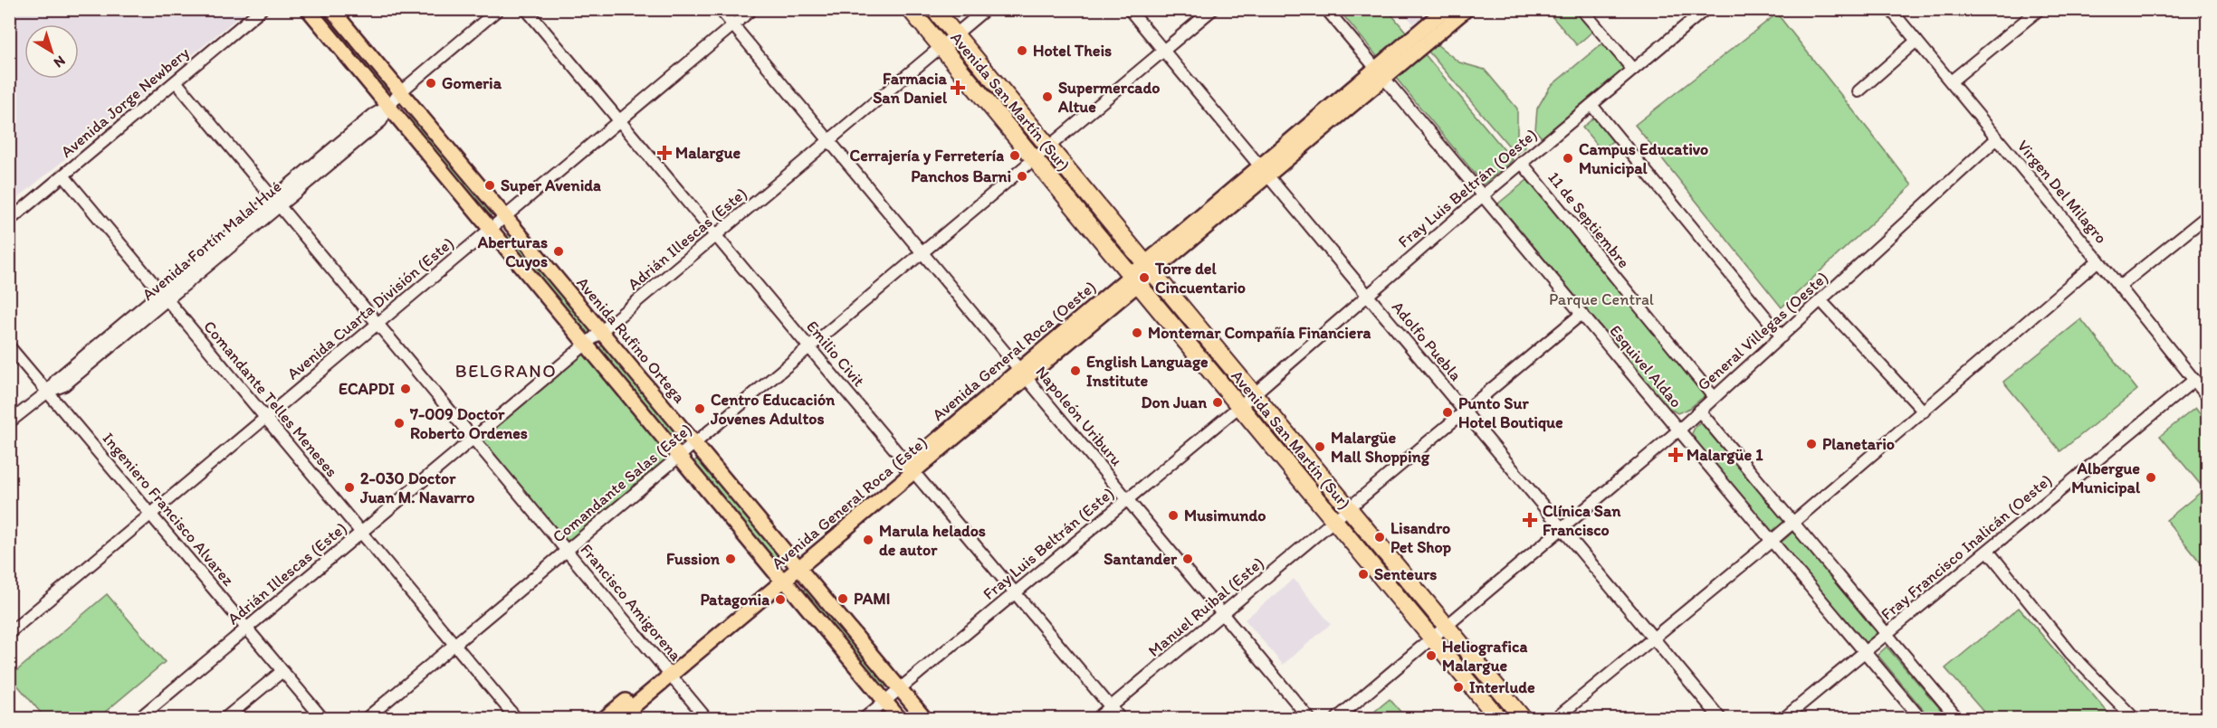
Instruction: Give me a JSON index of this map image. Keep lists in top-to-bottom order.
{
  "streets": {
    "highway": ["Avenida San Martín (Sur)"],
    "main road": ["Avenida Rufino Ortega", "Avenida General Roca (Oeste)", "Avenida General Roca (Este)"],
    "street": [
      "Avenida Jorge Newbery",
      "Fray Luis Beltrán (Oeste)",
      "Virgen Del Milagro",
      "11 de Septiembre",
      "Adrián Illescas (Este)",
      "Avenida Fortín Malal Hué",
      "Avenida Cuarta División (Este)",
      "General Villegas (Oeste)",
      "Adolfo Puebla",
      "Emilio Civit",
      "Esquivel Aldao",
      "Comandante Telles Meneses",
      "Napoleón Uriburu",
      "Comandante Salas (Este)",
      "Ingeniero Francisco Alvarez",
      "Fray Luis Beltrán (Este)",
      "Fray Francisco Inalicán (Oeste)",
      "Francisco Amigorena",
      "Manuel Ruibal (Este)"
    ]
  },
  "crossings": [
    ["Avenida San Martín (Sur)", "Fray Luis Beltrán (Oeste)"],
    ["Avenida San Martín (Sur)", "Adrián Illescas (Este)"],
    ["Avenida San Martín (Sur)", "General Villegas (Oeste)"],
    ["Avenida San Martín (Sur)", "Avenida General Roca (Oeste)"],
    ["Avenida San Martín (Sur)", "Comandante Salas (Este)"],
    ["Avenida San Martín (Sur)", "Fray Luis Beltrán (Este)"],
    ["Avenida San Martín (Sur)", "Manuel Ruibal (Este)"],
    ["Avenida Jorge Newbery", "Comandante Telles Meneses"],
    ["Avenida Jorge Newbery", "Francisco Amigorena"],
    ["Fray Luis Beltrán (Oeste)", "11 de Septiembre"],
    ["Fray Luis Beltrán (Oeste)", "Adolfo Puebla"],
    ["Fray Luis Beltrán (Oeste)", "Esquivel Aldao"],
    ["Fray Luis Beltrán (Oeste)", "Fray Luis Beltrán (Este)"],
    ["Virgen Del Milagro", "General Villegas (Oeste)"],
    ["Virgen Del Milagro", "Fray Francisco Inalicán (Oeste)"],
    ["11 de Septiembre", "General Villegas (Oeste)"],
    ["Adrián Illescas (Este)", "Avenida Rufino Ortega"],
    ["Adrián Illescas (Este)", "Emilio Civit"],
    ["Adrián Illescas (Este)", "Comandante Telles Meneses"],
    ["Adrián Illescas (Este)", "Napoleón Uriburu"],
    ["Adrián Illescas (Este)", "Ingeniero Francisco Alvarez"],
    ["Adrián Illescas (Este)", "Francisco Amigorena"],
    ["Avenida Fortín Malal Hué", "Avenida Rufino Ortega"],
    ["Avenida Fortín Malal Hué", "Comandante Telles Meneses"],
    ["Avenida Fortín Malal Hué", "Ingeniero Francisco Alvarez"],
    ["Avenida Fortín Malal Hué", "Francisco Amigorena"],
    ["Avenida Cuarta División (Este)", "Avenida Rufino Ortega"],
    ["Avenida Cuarta División (Este)", "Emilio Civit"],
    ["Avenida Cuarta División (Este)", "Comandante Telles Meneses"],
    ["Avenida Cuarta División (Este)", "Napoleón Uriburu"],
    ["Avenida Cuarta División (Este)", "Ingeniero Francisco Alvarez"],
    ["Avenida Cuarta División (Este)", "Francisco Amigorena"],
    ["General Villegas (Oeste)", "Adolfo Puebla"],
    ["General Villegas (Oeste)", "Esquivel Aldao"],
    ["Avenida Rufino Ortega", "Comandante Salas (Este)"],
    ["Avenida Rufino Ortega", "Avenida General Roca (Este)"],
    ["Avenida Rufino Ortega", "Fray Luis Beltrán (Este)"],
    ["Adolfo Puebla", "Avenida General Roca (Oeste)"],
    ["Adolfo Puebla", "Comandante Salas (Este)"],
    ["Adolfo Puebla", "Manuel Ruibal (Este)"],
    ["Avenida General Roca (Oeste)", "Esquivel Aldao"],
    ["Avenida General Roca (Oeste)", "Napoleón Uriburu"],
    ["Avenida General Roca (Oeste)", "Avenida General Roca (Este)"],
    ["Emilio Civit", "Comandante Salas (Este)"],
    ["Emilio Civit", "Avenida General Roca (Este)"],
    ["Emilio Civit", "Fray Luis Beltrán (Este)"],
    ["Emilio Civit", "Manuel Ruibal (Este)"],
    ["Esquivel Aldao", "Fray Francisco Inalicán (Oeste)"],
    ["Esquivel Aldao", "Manuel Ruibal (Este)"],
    ["Comandante Telles Meneses", "Comandante Salas (Este)"],
    ["Napoleón Uriburu", "Comandante Salas (Este)"],
    ["Napoleón Uriburu", "Avenida General Roca (Este)"],
    ["Napoleón Uriburu", "Fray Luis Beltrán (Este)"],
    ["Napoleón Uriburu", "Manuel Ruibal (Este)"],
    ["Comandante Salas (Este)", "Francisco Amigorena"],
    ["Avenida General Roca (Este)", "Francisco Amigorena"]
  ],
  "districts": ["BELGRANO"],
  "parks": ["Parque Central"],
  "places": {
    "other": [
      "Hotel Theis",
      "Gomeria",
      "Supermercado Altue",
      "Cerrajería y Ferretería",
      "Campus Educativo Municipal",
      "Panchos Barni",
      "Super Avenida",
      "Aberturas Cuyos",
      "Torre del Cincuentario",
      "Montemar Compañía Financiera",
      "English Language Institute",
      "ECAPDI",
      "Don Juan",
      "Centro Educación Jovenes Adultos",
      "Punto Sur Hotel Boutique",
      "7-009 Doctor Roberto Ordenes",
      "Planetario",
      "Malargüe Mall Shopping",
      "Albergue Municipal",
      "2-030 Doctor Juan M. Navarro",
      "Musimundo",
      "Lisandro Pet Shop",
      "Marula helados de autor",
      "Fussion",
      "Santander",
      "Senteurs",
      "PAMI",
      "Patagonia",
      "Heliografica Malargue",
      "Interlude"
    ],
    "health": [
      "Farmacia San Daniel",
      "Malargue",
      "Malargüe 1",
      "Clínica San Francisco"
    ]
  },
  "north": "bottom right"
}
